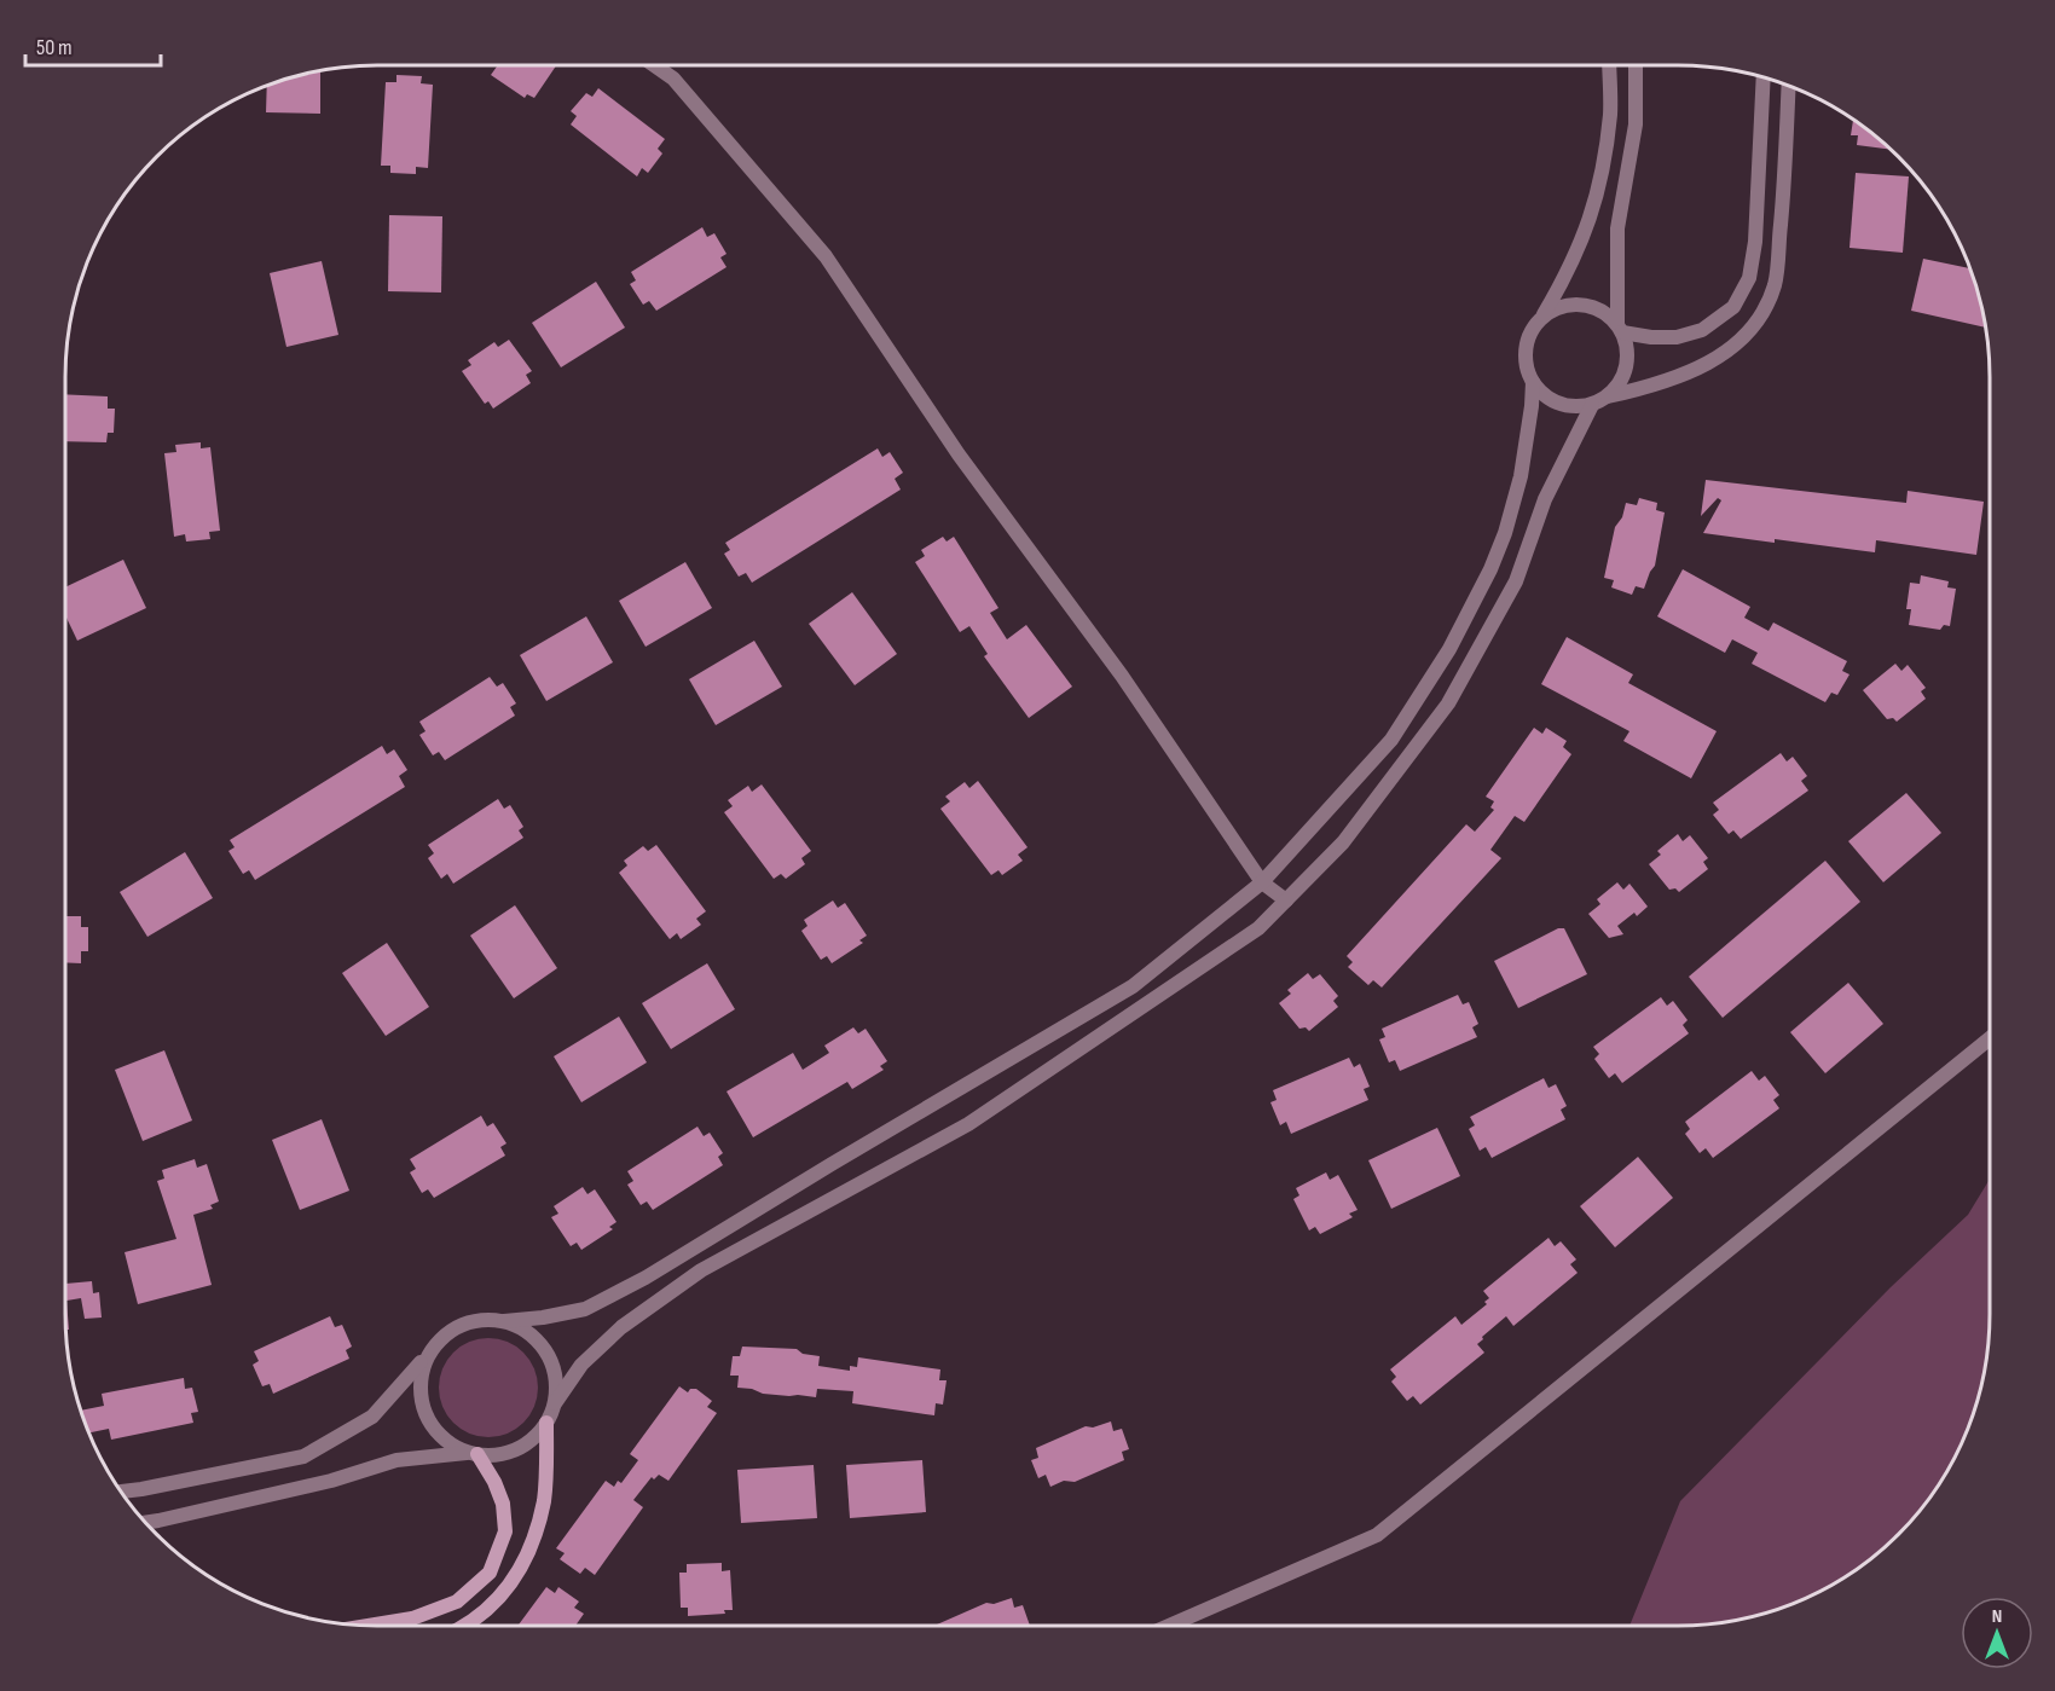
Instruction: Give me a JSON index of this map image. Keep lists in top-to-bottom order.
{
  "scale_bar": "50 m",
  "north": "top"
}
